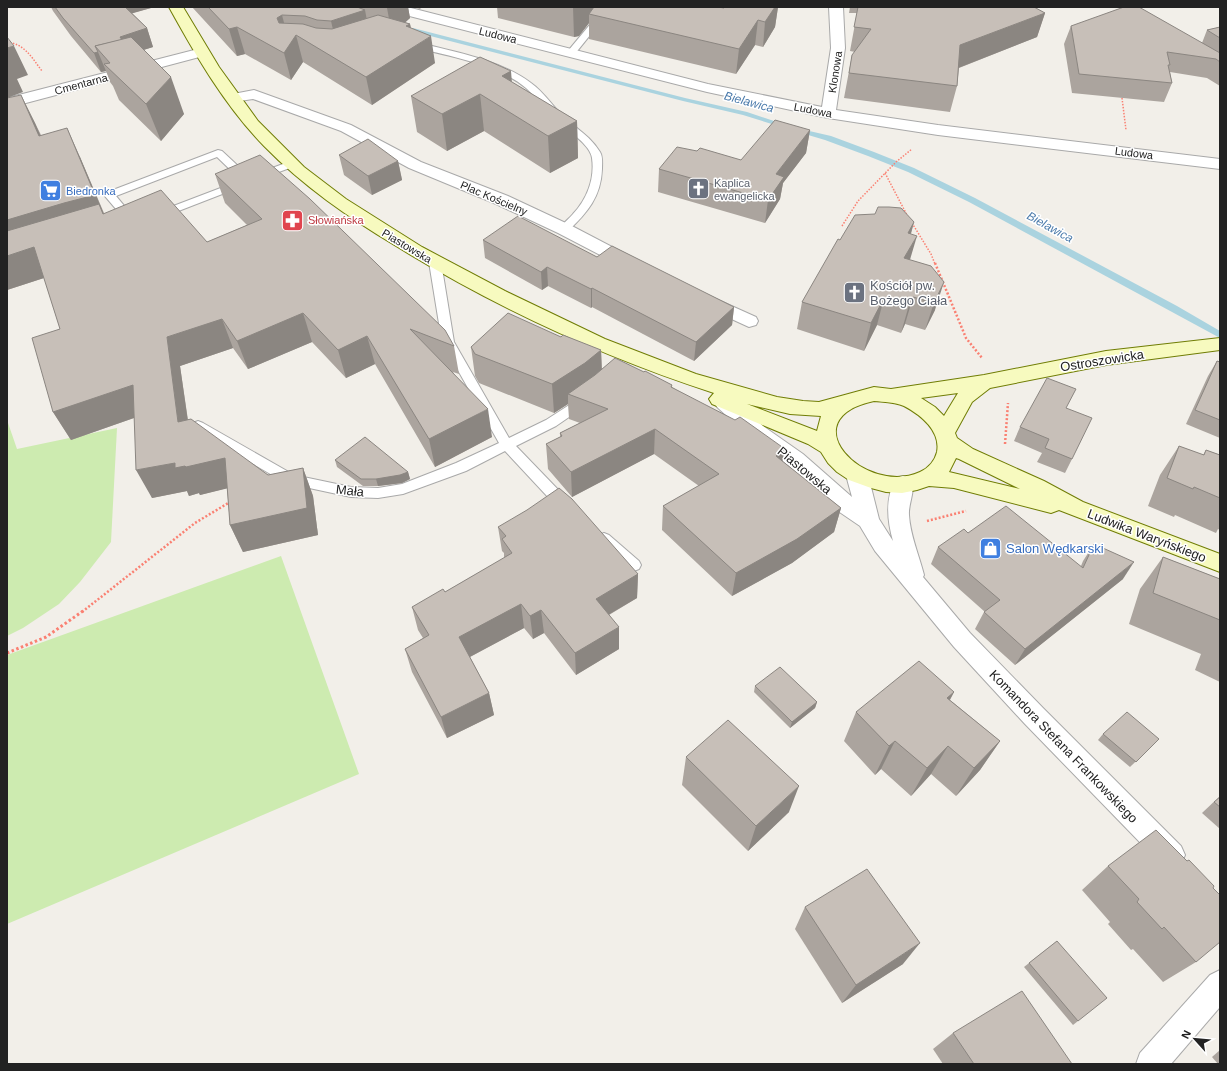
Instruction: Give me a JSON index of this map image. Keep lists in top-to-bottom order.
{
  "streets": {
    "main road": ["Piastowska", "Ostroszowicka", "Ludwika Waryńskiego"],
    "street": [
      "Ludowa",
      "Klonowa",
      "Cmentarna",
      "Plac Kościelny",
      "Komandora Stefana Frankowskiego"
    ],
    "lane": ["Mała"]
  },
  "crossings": [
    ["Ludowa", "Klonowa"],
    ["Cmentarna", "Piastowska"],
    ["Plac Kościelny", "Piastowska"],
    ["Piastowska", "Ostroszowicka"],
    ["Piastowska", "Ludwika Waryńskiego"],
    ["Piastowska", "Komandora Stefana Frankowskiego"],
    ["Ostroszowicka", "Ludwika Waryńskiego"],
    ["Ostroszowicka", "Komandora Stefana Frankowskiego"],
    ["Ludwika Waryńskiego", "Komandora Stefana Frankowskiego"]
  ],
  "water": ["Bielawica"],
  "places": {
    "church": ["Kaplica ewangelicka", "Kościół pw. Bożego Ciała"],
    "supermarket": ["Biedronka"],
    "pharmacy": ["Słowiańska"],
    "shop": ["Salon Wędkarski"]
  },
  "north": "top left"
}
